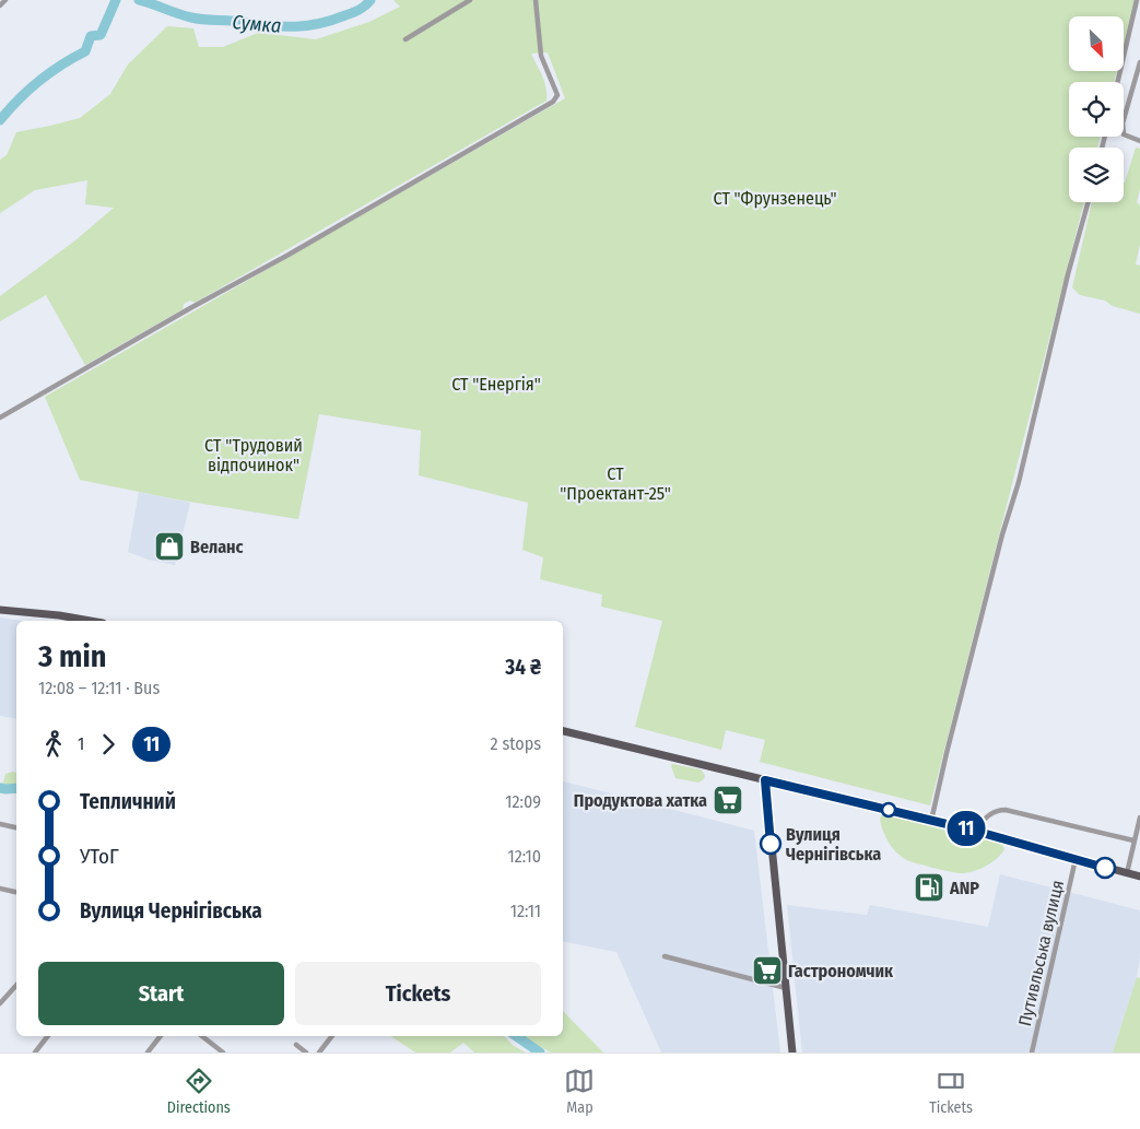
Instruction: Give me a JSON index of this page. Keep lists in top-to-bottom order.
{
  "streets": {
    "street": ["Путивльська вулиця"]
  },
  "water": ["Сумка"],
  "parks": [
    "СТ \"Фрунзенець\"",
    "СТ \"Енергія\"",
    "СТ \"Трудовий відпочинок\"",
    "СТ \"Проектант-25\""
  ],
  "places": {
    "shop": ["Веланс"],
    "supermarket": ["Продуктова хатка", "Гастрономчик"],
    "other": ["Вулиця Чернігівська"],
    "fuel station": ["ANP"]
  },
  "lines": ["bus line 11"],
  "north": "bottom right",
  "page": {
    "on_map": "11",
    "heading": ["3 min", "12:08 – 12:11 · Bus", "34 ₴"],
    "legs": ["1", "11", "2 stops"],
    "list": [
      {
        "name": "Тепличний",
        "value": "12:09"
      },
      {
        "name": "УТоГ",
        "value": "12:10"
      },
      {
        "name": "Вулиця Чернігівська",
        "value": "12:11"
      }
    ],
    "buttons": ["Start", "Tickets"],
    "tabs": ["Directions", "Map", "Tickets"]
  }
}
